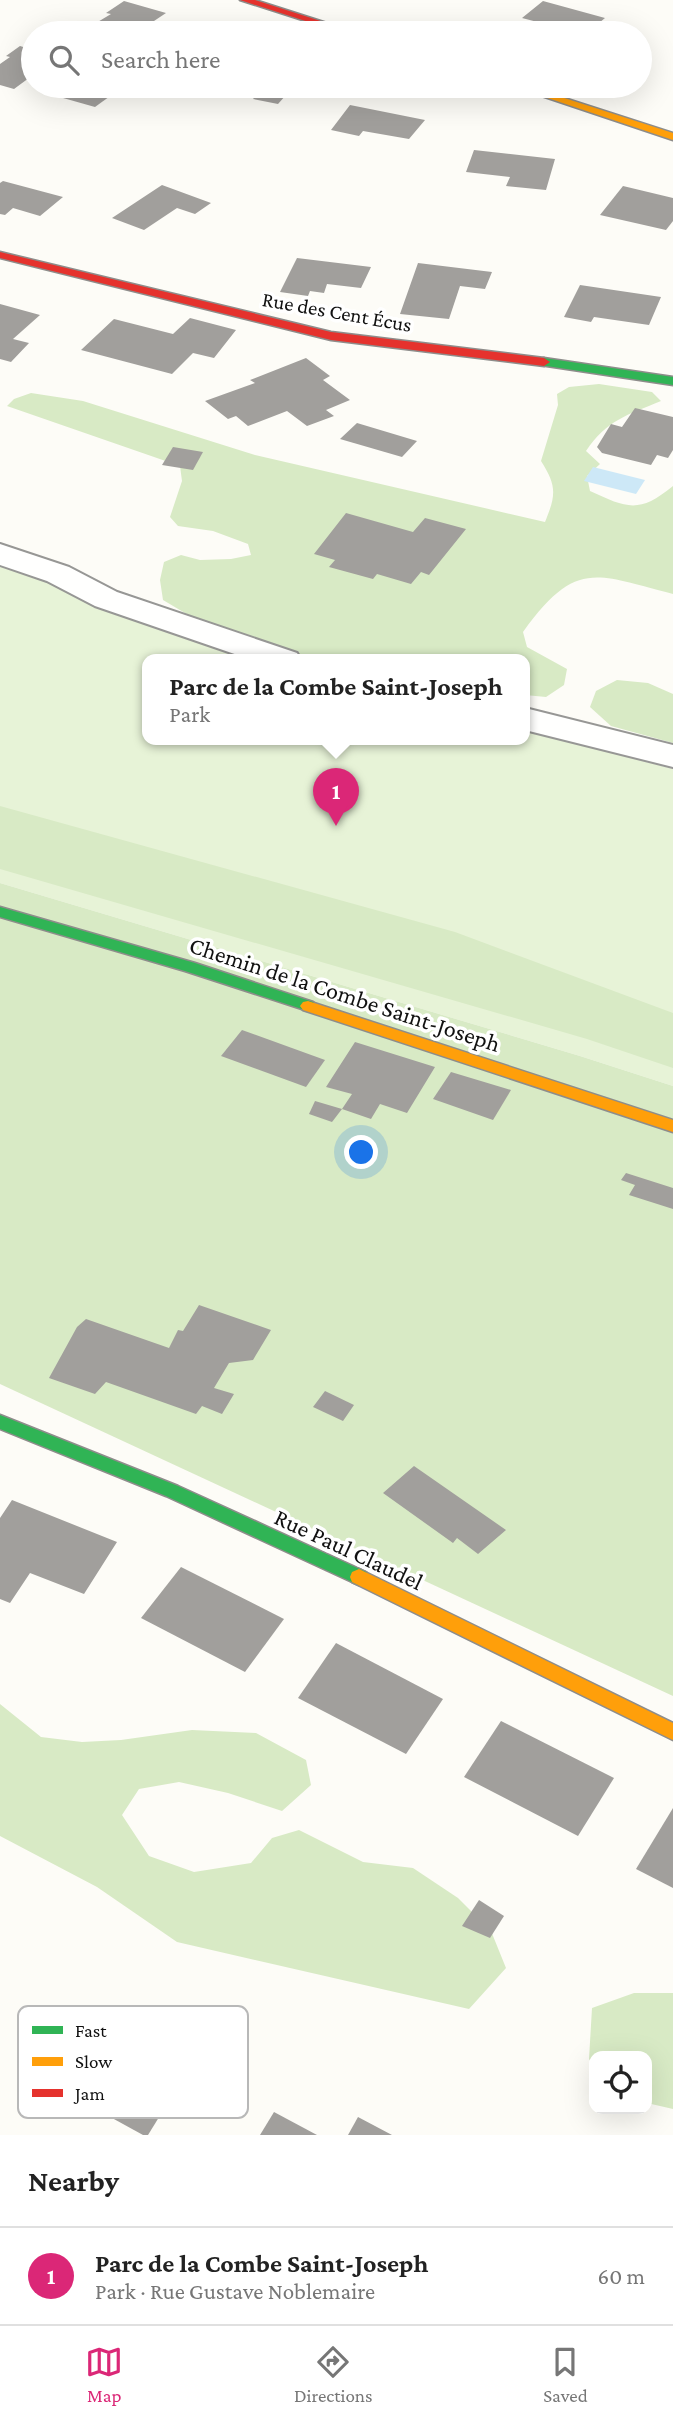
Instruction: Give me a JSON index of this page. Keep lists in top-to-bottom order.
{
  "streets": {
    "street": ["Rue des Cent Écus", "Chemin de la Combe Saint-Joseph", "Rue Paul Claudel"]
  },
  "legend": ["Fast", "Slow", "Jam"],
  "page": {
    "search": "Search here",
    "popup": ["Parc de la Combe Saint-Joseph", "Park"],
    "pins": "1",
    "heading": "Nearby",
    "list": [
      {
        "mark": "1",
        "name": "Parc de la Combe Saint-Joseph",
        "note": "Park · Rue Gustave Noblemaire",
        "value": "60 m"
      }
    ],
    "nav": ["Map", "Directions", "Saved"]
  }
}
